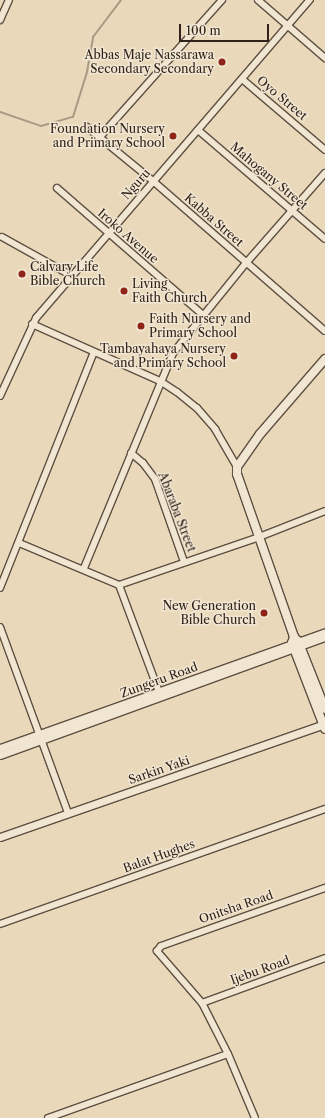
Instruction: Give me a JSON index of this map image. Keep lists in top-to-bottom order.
{
  "streets": {
    "street": [
      "Oyo Street",
      "Mahogany Street",
      "Nguru",
      "Kabba Street",
      "Iroko Avenue",
      "Abaraba Street",
      "Zungeru Road",
      "Sarkin Yaki",
      "Balat Hughes",
      "Onitsha Road",
      "Ijebu Road"
    ]
  },
  "crossings": [
    ["Oyo Street", "Nguru"],
    ["Mahogany Street", "Nguru"],
    ["Nguru", "Kabba Street"],
    ["Nguru", "Iroko Avenue"],
    ["Onitsha Road", "Ijebu Road"]
  ],
  "places": [
    "Abbas Maje Nassarawa Secondary Secondary",
    "Foundation Nursery and Primary School",
    "Calvary Life Bible Church",
    "Living Faith Church",
    "Faith Nursery and Primary School",
    "Tambayahaya Nursery and Primary School",
    "New Generation Bible Church"
  ],
  "scale_bar": "100 m"
}
